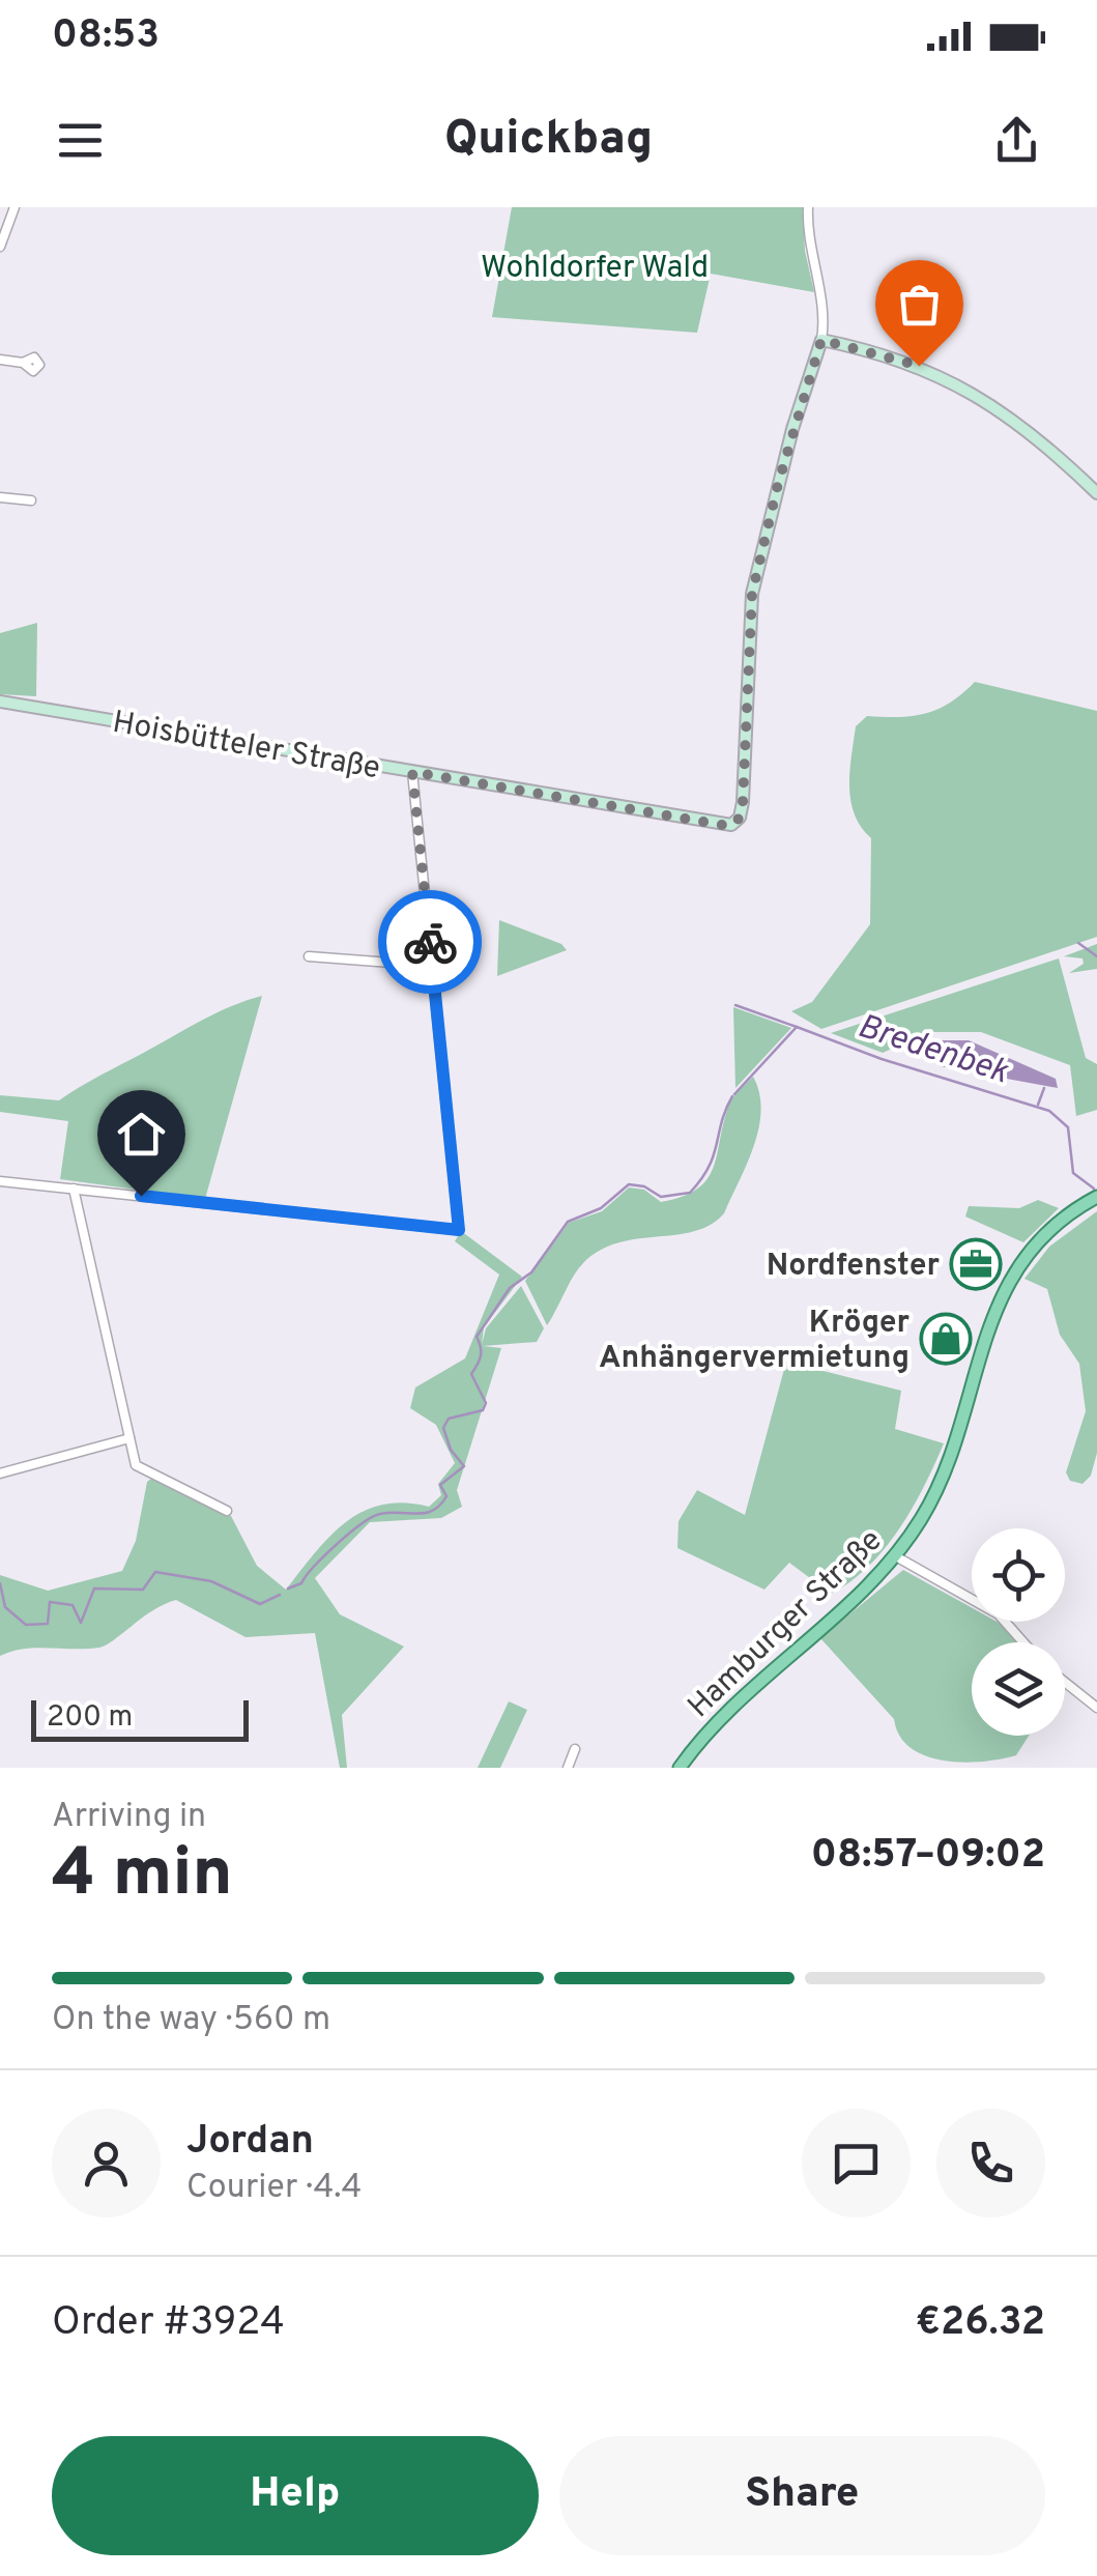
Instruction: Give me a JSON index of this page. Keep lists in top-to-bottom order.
{
  "streets": {
    "main road": ["Hamburger Straße"],
    "street": ["Hoisbütteler Straße"]
  },
  "water": ["Bredenbek"],
  "parks": ["Wohldorfer Wald"],
  "places": {
    "office": ["Nordfenster"],
    "shop": ["Kröger Anhängervermietung"]
  },
  "scale_bar": "200 m",
  "page": {
    "status": "08:53",
    "header": "Quickbag",
    "scale": "200 m",
    "heading": ["4 min", "Arriving in", "08:57–09:02"],
    "panel": [
      "Jordan",
      "Courier · 4.4",
      "Order #3924",
      "€26.32"
    ],
    "bar": "On the way · 560 m",
    "buttons": ["Help", "Share"]
  }
}
